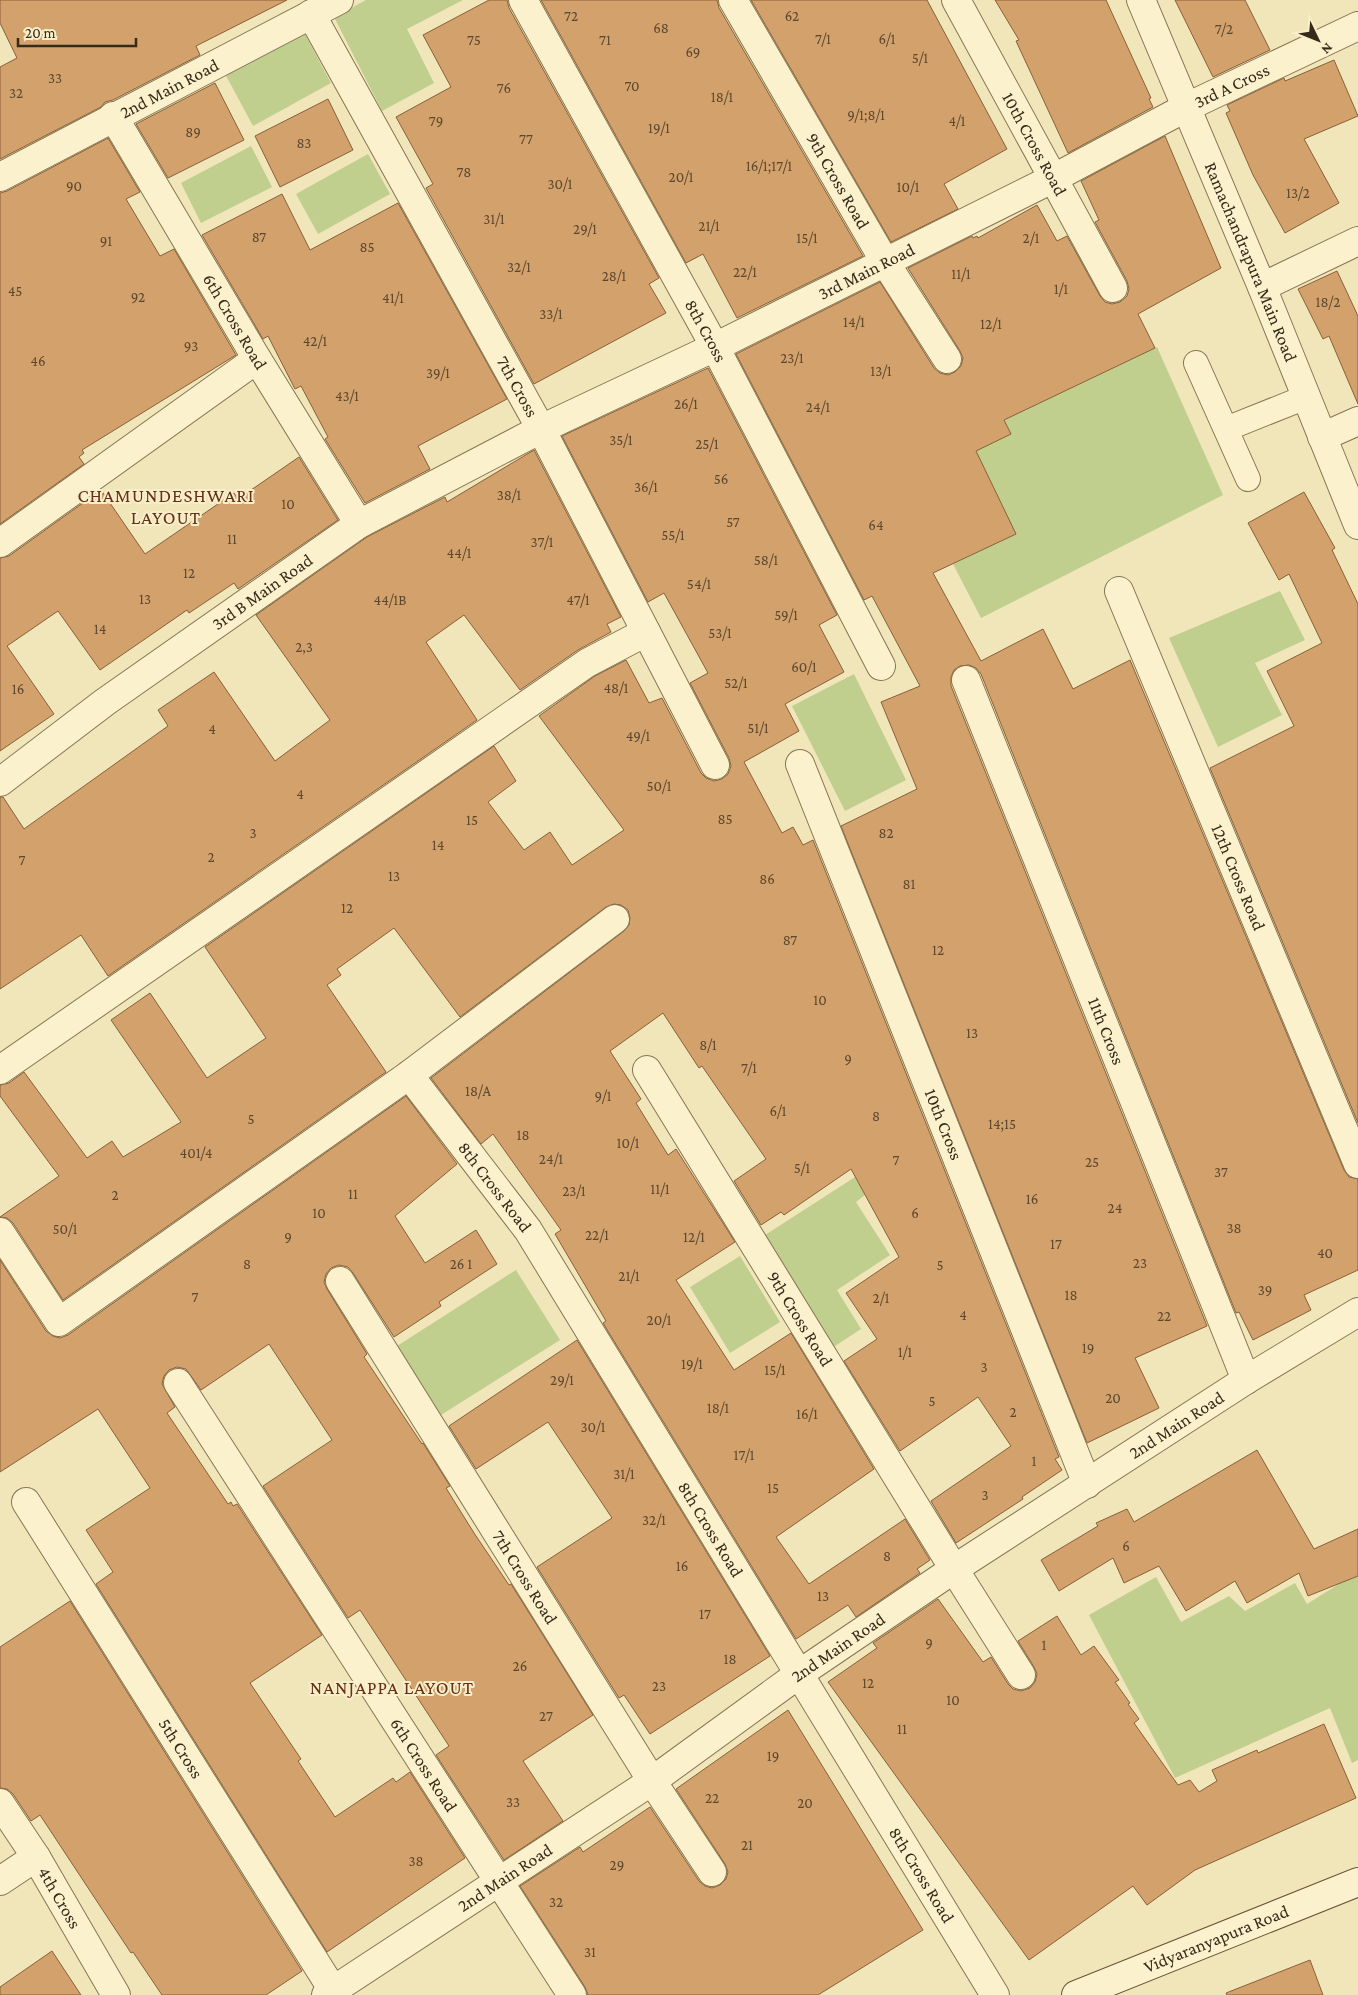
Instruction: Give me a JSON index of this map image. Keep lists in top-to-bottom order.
{
  "streets": {
    "street": [
      "3rd A Cross",
      "2nd Main Road",
      "10th Cross Road",
      "9th Cross Road",
      "Ramachandrapura Main Road",
      "3rd Main Road",
      "6th Cross Road",
      "8th Cross",
      "7th Cross",
      "3rd B Main Road",
      "12th Cross Road",
      "11th Cross",
      "10th Cross",
      "8th Cross Road",
      "7th Cross Road",
      "5th Cross",
      "4th Cross",
      "Vidyaranyapura Road"
    ]
  },
  "crossings": [
    ["3rd A Cross", "Ramachandrapura Main Road"],
    ["3rd A Cross", "3rd Main Road"],
    ["2nd Main Road", "9th Cross Road"],
    ["2nd Main Road", "6th Cross Road"],
    ["2nd Main Road", "7th Cross"],
    ["2nd Main Road", "11th Cross"],
    ["2nd Main Road", "10th Cross"],
    ["2nd Main Road", "8th Cross Road"],
    ["2nd Main Road", "7th Cross Road"],
    ["2nd Main Road", "5th Cross"],
    ["10th Cross Road", "3rd Main Road"],
    ["9th Cross Road", "3rd Main Road"],
    ["Ramachandrapura Main Road", "3rd Main Road"],
    ["3rd Main Road", "8th Cross"],
    ["3rd Main Road", "7th Cross"],
    ["3rd Main Road", "3rd B Main Road"],
    ["6th Cross Road", "3rd B Main Road"],
    ["7th Cross", "3rd B Main Road"]
  ],
  "districts": ["CHAMUNDESHWARI LAYOUT", "NANJAPPA LAYOUT"],
  "house_numbers": [
    "72",
    "62",
    "68",
    "7/2",
    "7/1",
    "6/1",
    "75",
    "71",
    "69",
    "5/1",
    "33",
    "70",
    "76",
    "32",
    "18/1",
    "9/1;8/1",
    "79",
    "4/1",
    "19/1",
    "89",
    "77",
    "83",
    "16/1;17/1",
    "78",
    "20/1",
    "30/1",
    "90",
    "10/1",
    "13/2",
    "31/1",
    "21/1",
    "29/1",
    "87",
    "15/1",
    "2/1",
    "91",
    "85",
    "32/1",
    "22/1",
    "11/1",
    "28/1",
    "1/1",
    "45",
    "92",
    "41/1",
    "18/2",
    "33/1",
    "14/1",
    "12/1",
    "42/1",
    "93",
    "23/1",
    "46",
    "13/1",
    "39/1",
    "43/1",
    "26/1",
    "24/1",
    "35/1",
    "25/1",
    "56",
    "36/1",
    "38/1",
    "10",
    "57",
    "64",
    "55/1",
    "11",
    "37/1",
    "44/1",
    "58/1",
    "12",
    "54/1",
    "13",
    "44/1B",
    "47/1",
    "59/1",
    "14",
    "53/1",
    "2,3",
    "60/1",
    "52/1",
    "48/1",
    "16",
    "51/1",
    "4",
    "49/1",
    "50/1",
    "4",
    "85",
    "15",
    "3",
    "82",
    "14",
    "2",
    "7",
    "13",
    "86",
    "81",
    "12",
    "87",
    "12",
    "10",
    "13",
    "8/1",
    "9",
    "7/1",
    "18/A",
    "9/1",
    "6/1",
    "8",
    "5",
    "14;15",
    "18",
    "10/1",
    "401/4",
    "24/1",
    "7",
    "25",
    "5/1",
    "37",
    "11/1",
    "23/1",
    "11",
    "2",
    "16",
    "24",
    "10",
    "6",
    "38",
    "50/1",
    "22/1",
    "9",
    "12/1",
    "17",
    "40",
    "23",
    "8",
    "26 1",
    "5",
    "21/1",
    "39",
    "18",
    "7",
    "2/1",
    "4",
    "22",
    "20/1",
    "19",
    "1/1",
    "19/1",
    "3",
    "15/1",
    "29/1",
    "20",
    "5",
    "18/1",
    "2",
    "16/1",
    "30/1",
    "17/1",
    "1",
    "31/1",
    "15",
    "3",
    "32/1",
    "6",
    "8",
    "16",
    "13",
    "17",
    "9",
    "1",
    "18",
    "26",
    "12",
    "23",
    "10",
    "27",
    "11",
    "19",
    "22",
    "33",
    "20",
    "21",
    "38",
    "29",
    "32",
    "31"
  ],
  "scale_bar": "20 m",
  "north": "bottom right"
}
